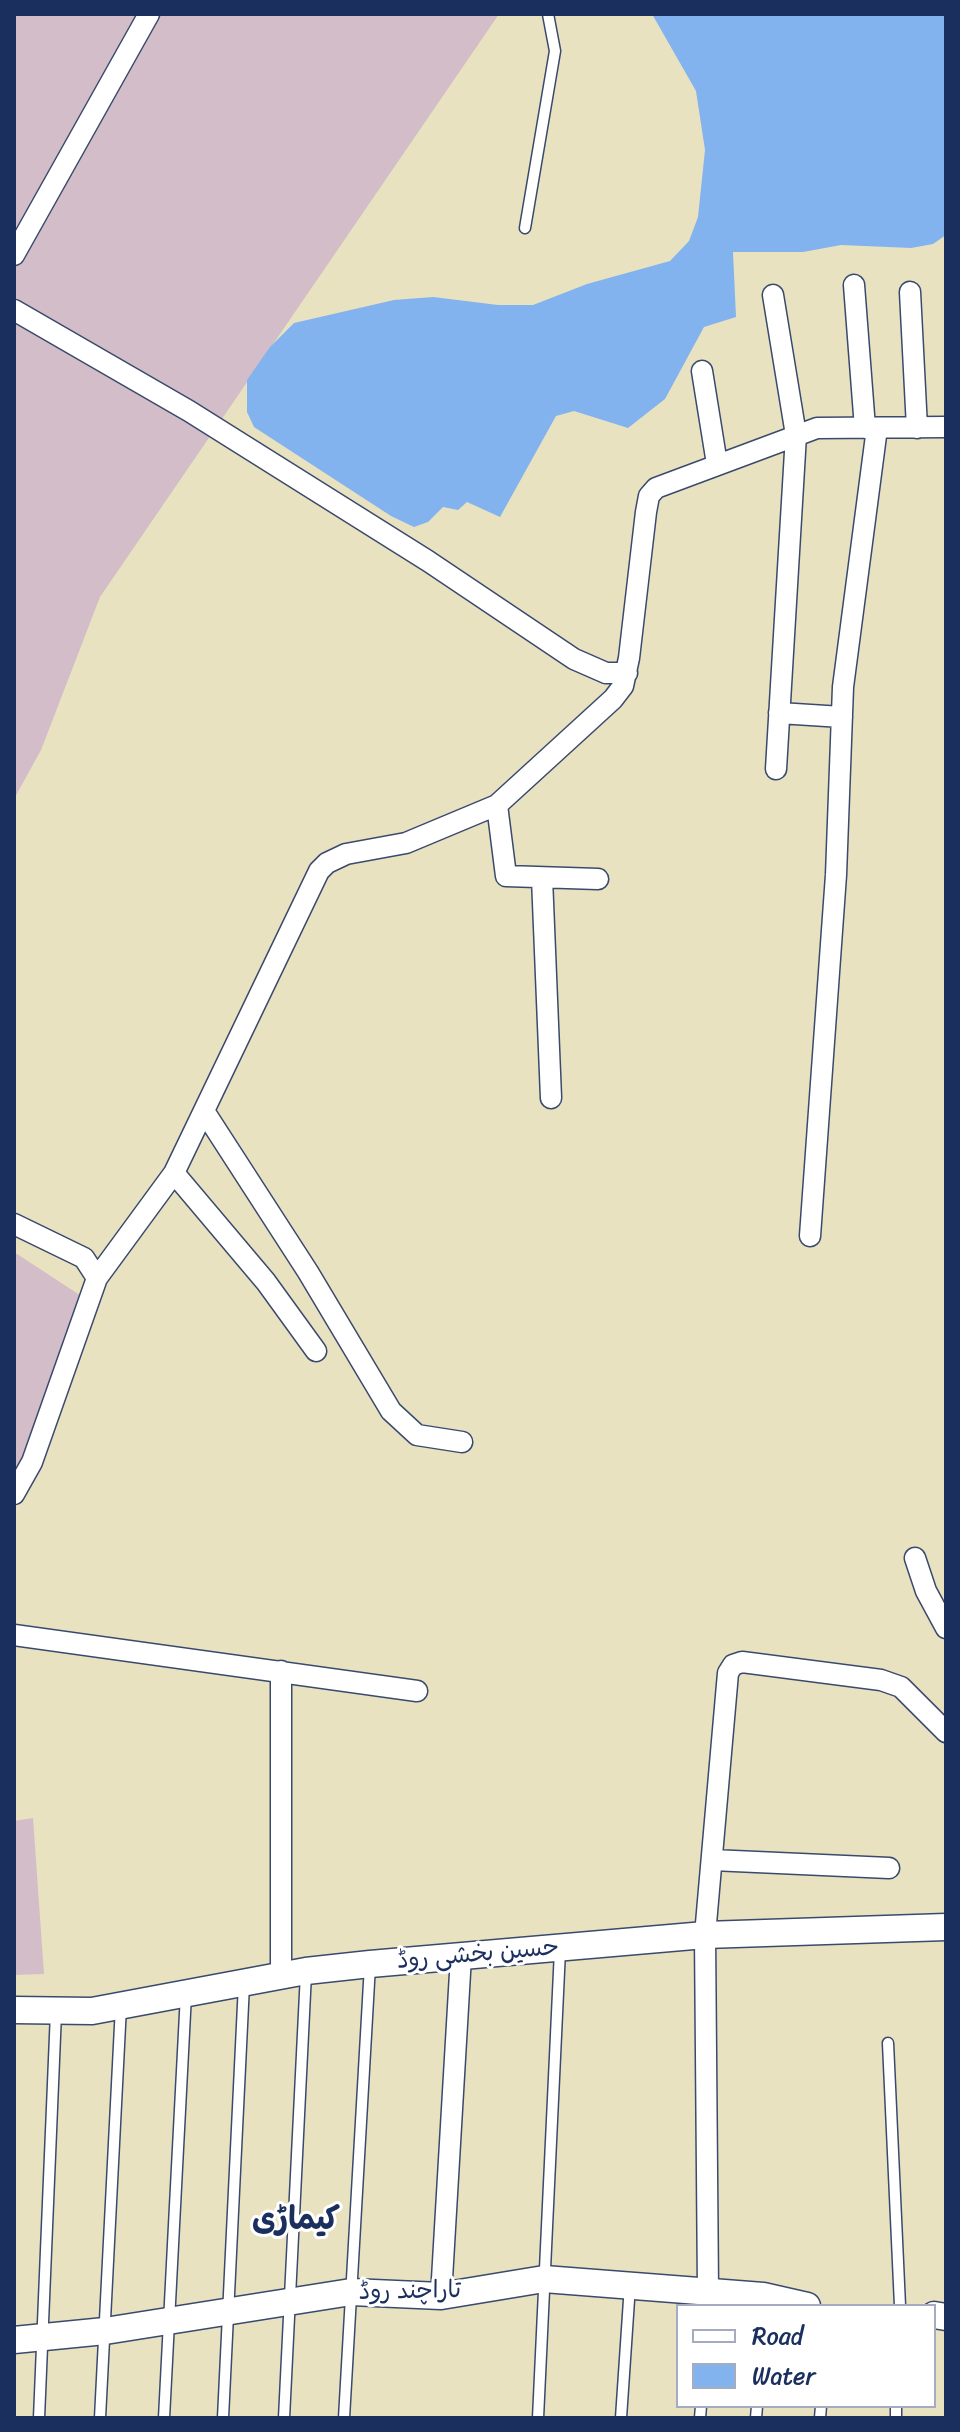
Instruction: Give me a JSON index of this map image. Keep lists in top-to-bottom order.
{
  "streets": {
    "street": ["حسین بخشی روڈ", "تاراچند روڈ"]
  },
  "districts": ["کیماڑی"],
  "legend": ["Road", "Water"]
}
